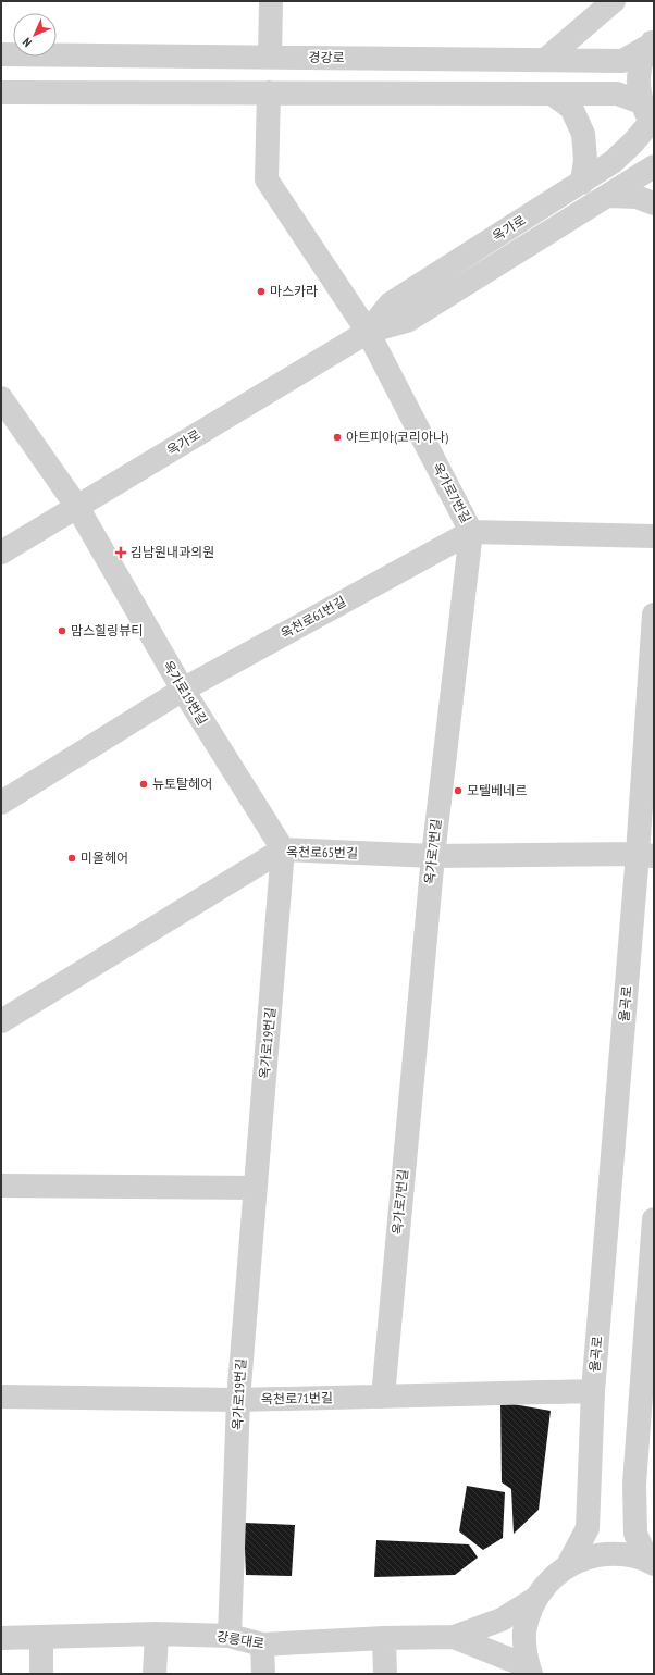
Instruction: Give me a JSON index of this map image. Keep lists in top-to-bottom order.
{
  "streets": {
    "street": [
      "경강로",
      "옥가로",
      "옥가로7번길",
      "옥천로61번길",
      "옥가로19번길",
      "옥천로65번길",
      "율곡로",
      "옥천로71번길",
      "강릉대로"
    ]
  },
  "crossings": [
    ["옥가로", "옥가로7번길"],
    ["옥가로", "옥가로19번길"],
    ["옥가로7번길", "옥천로61번길"],
    ["옥가로7번길", "옥천로65번길"],
    ["옥가로7번길", "옥천로71번길"],
    ["옥천로61번길", "옥가로19번길"],
    ["옥가로19번길", "옥천로65번길"],
    ["옥가로19번길", "옥천로71번길"],
    ["옥가로19번길", "강릉대로"],
    ["옥천로65번길", "율곡로"],
    ["율곡로", "옥천로71번길"]
  ],
  "places": {
    "other": [
      "마스카라",
      "아트피아(코리아나)",
      "맘스힐링뷰티",
      "뉴토탈헤어",
      "모텔베네르",
      "미올헤어"
    ],
    "health": ["김남원내과의원"]
  },
  "north": "bottom left"
}
